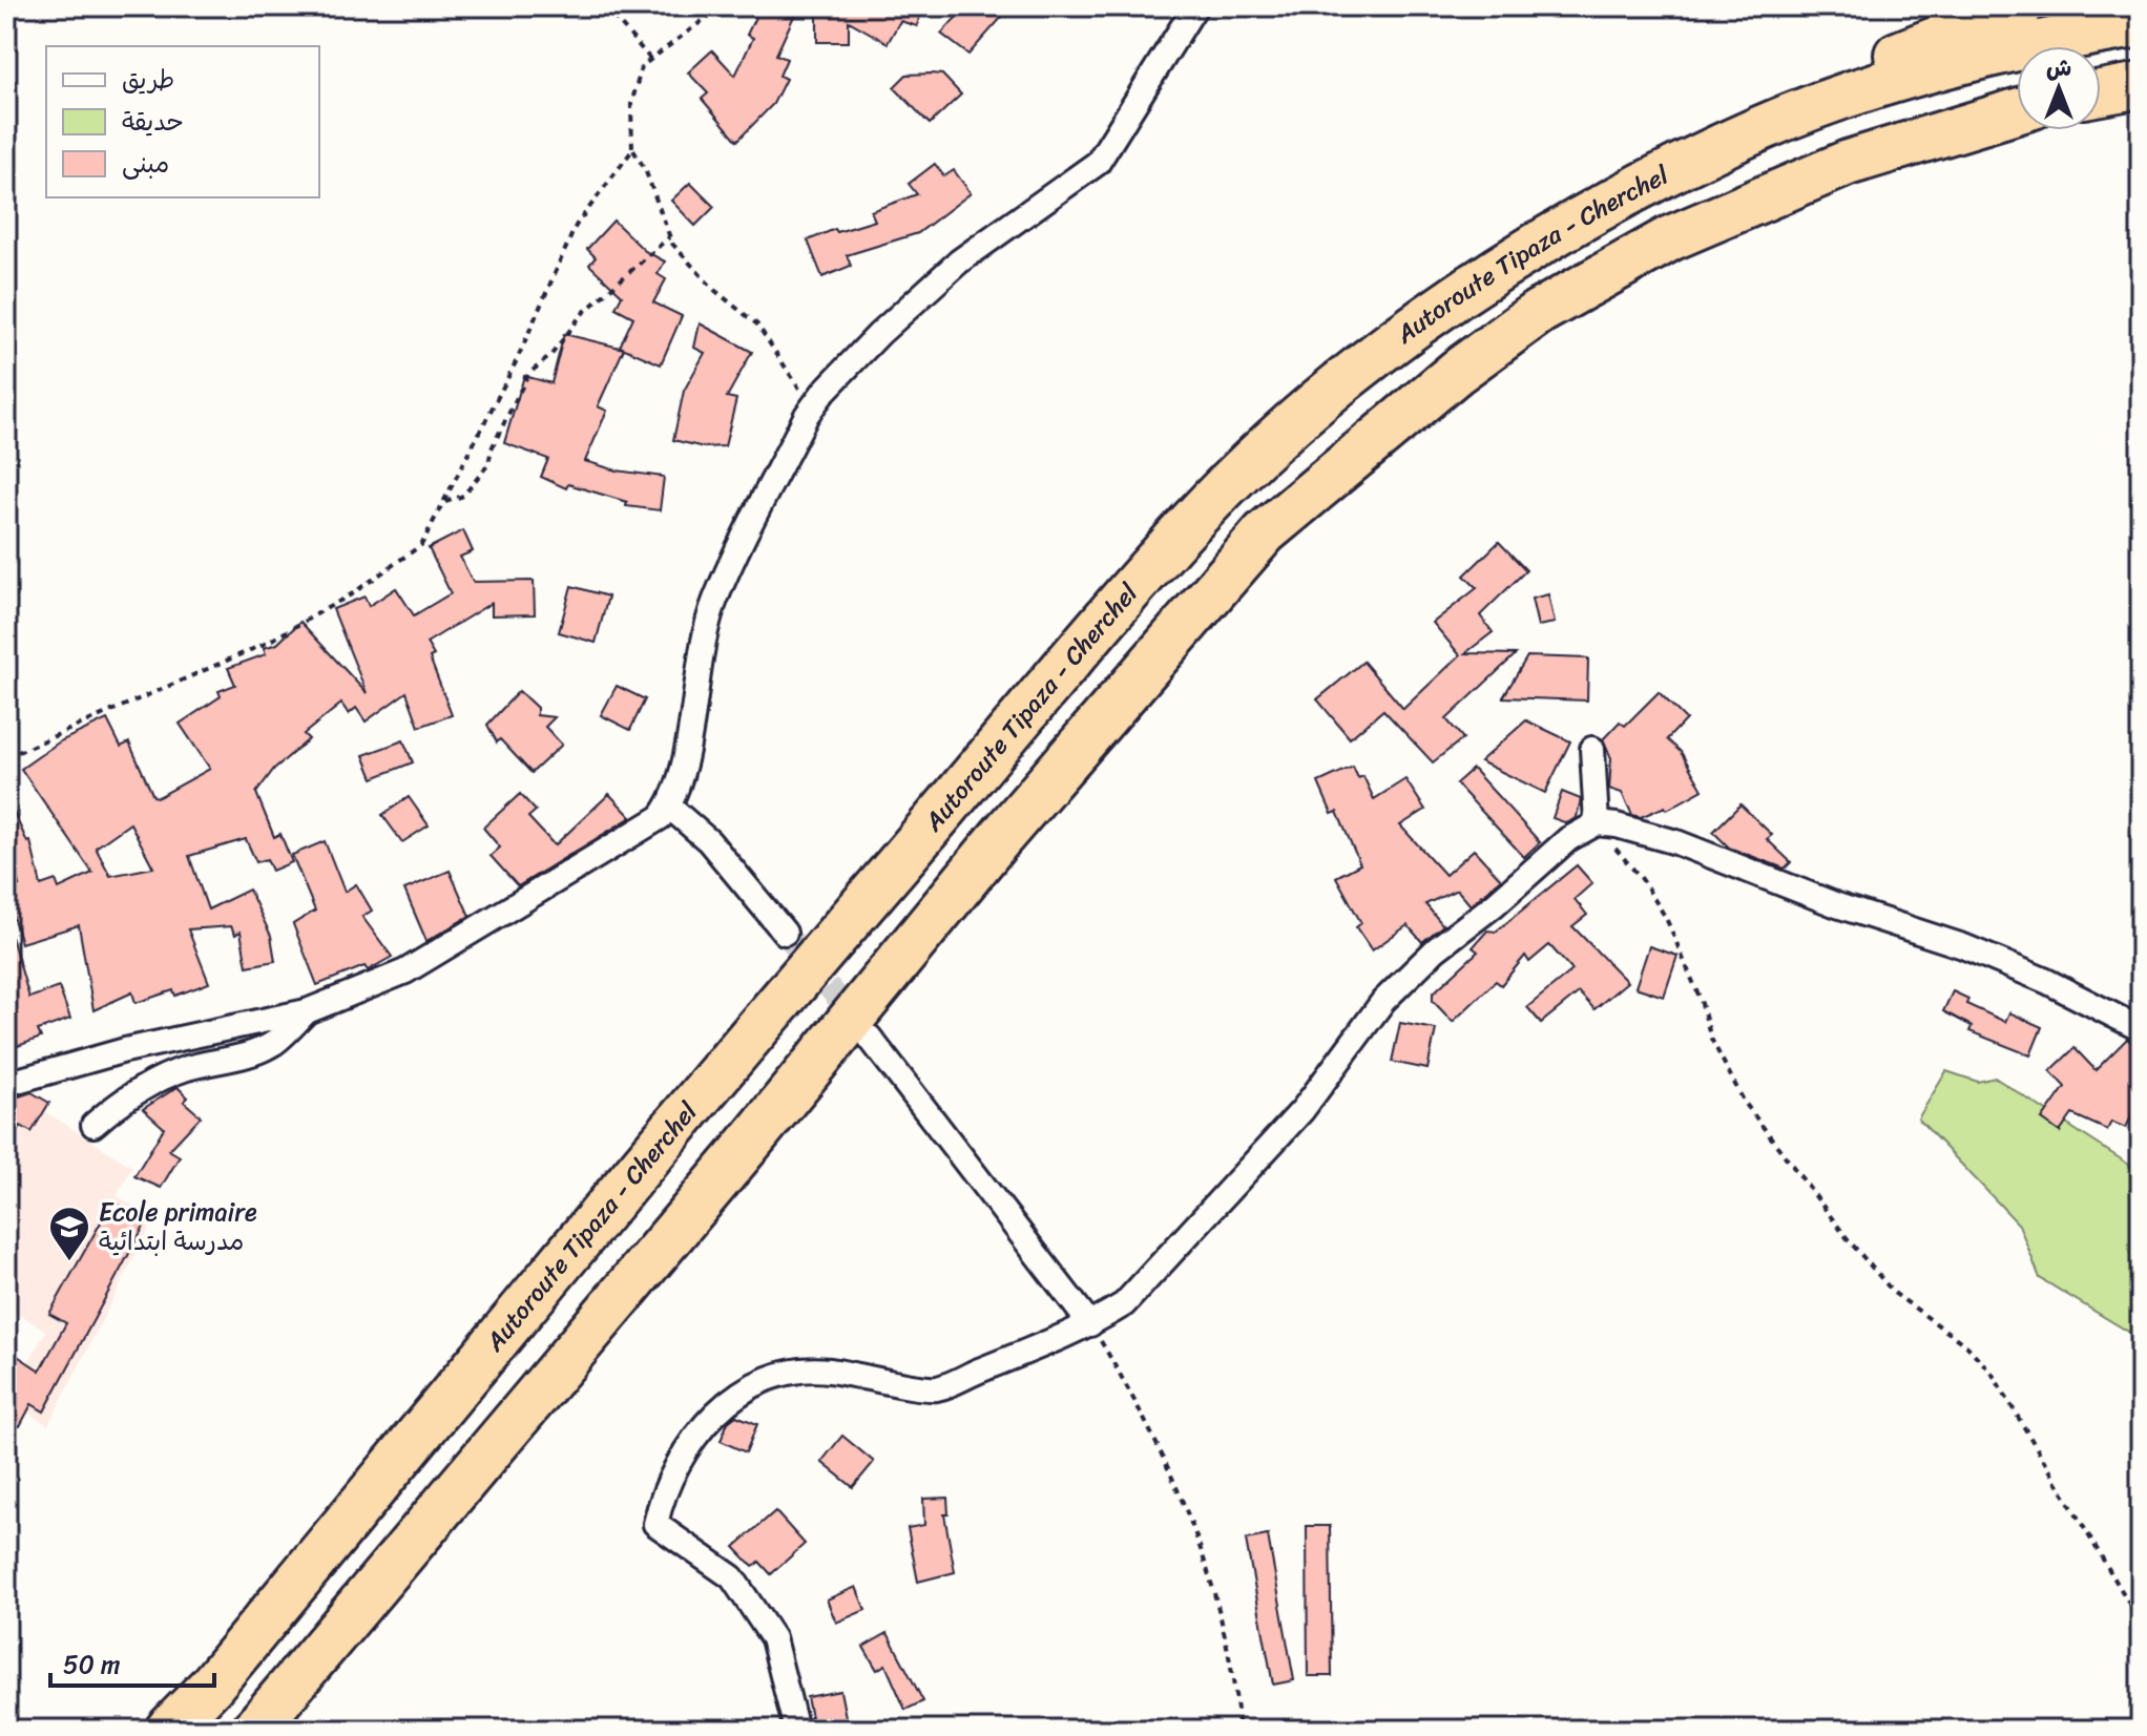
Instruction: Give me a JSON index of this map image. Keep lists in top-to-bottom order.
{
  "streets": {
    "highway": ["Autoroute Tipaza - Cherchel"]
  },
  "places": {
    "school or university": ["Ecole primaire مدرسة ابتدائية"]
  },
  "legend": ["طريق", "حديقة", "مبنى"],
  "scale_bar": "50 m",
  "north": "top"
}
